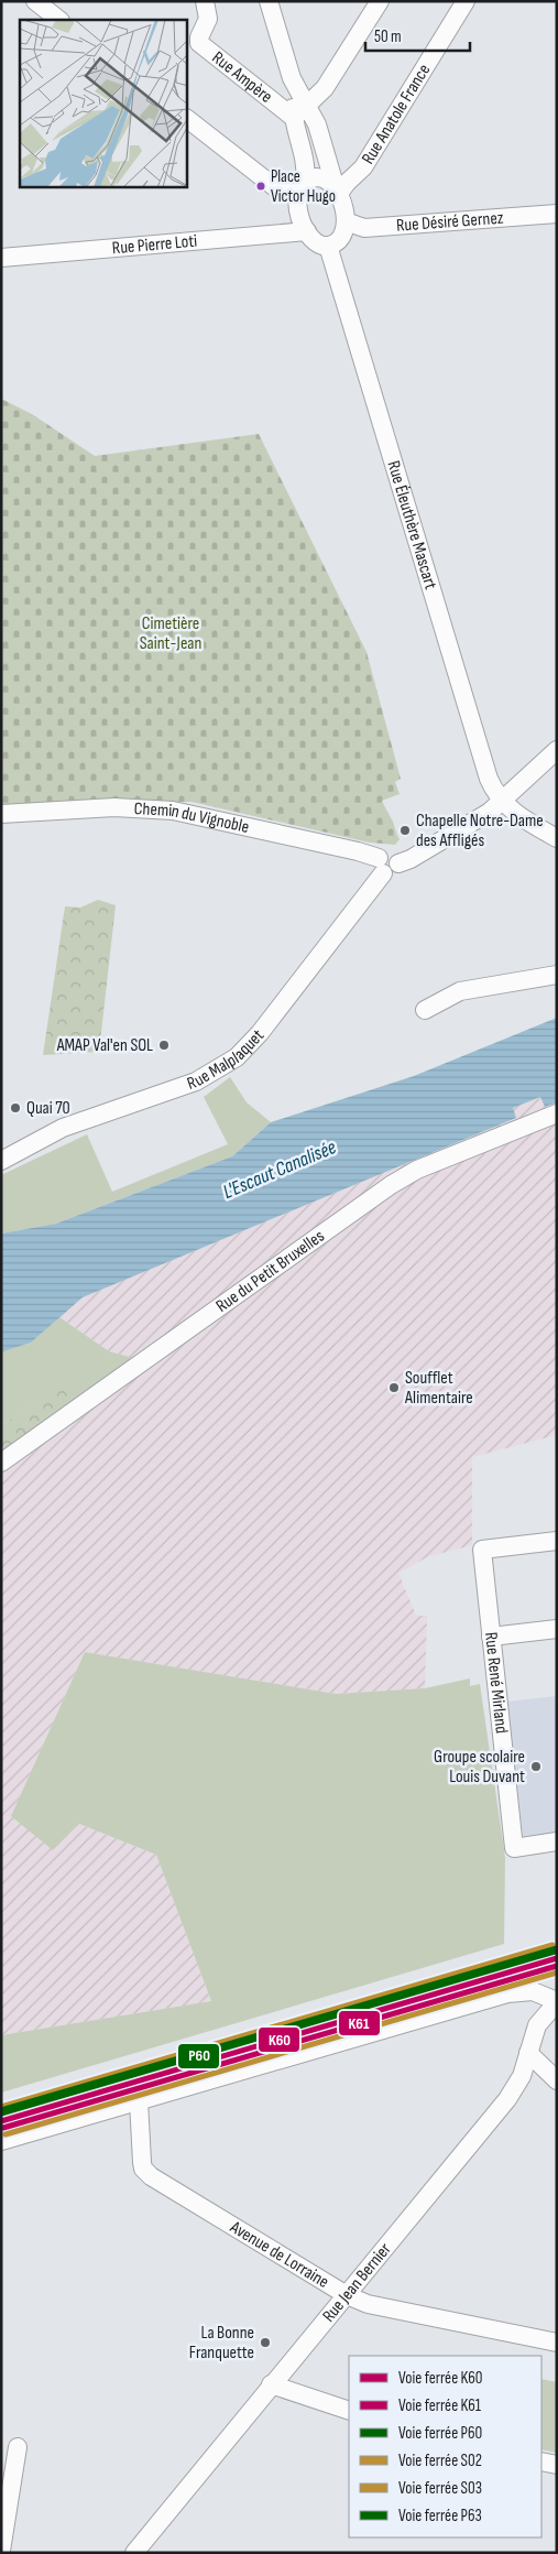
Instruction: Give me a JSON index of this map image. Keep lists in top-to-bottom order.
{
  "streets": {
    "street": [
      "Rue Ampère",
      "Rue Anatole France",
      "Rue Désiré Gernez",
      "Rue Pierre Loti",
      "Rue Éleuthère Mascart",
      "Chemin du Vignoble",
      "Rue Malplaquet",
      "Rue du Petit Bruxelles",
      "Rue René Mirland",
      "Avenue de Lorraine",
      "Rue Jean Bernier"
    ]
  },
  "crossings": [
    ["Rue Anatole France", "Rue Désiré Gernez"],
    ["Rue Anatole France", "Rue Pierre Loti"],
    ["Rue Anatole France", "Rue Éleuthère Mascart"],
    ["Rue Désiré Gernez", "Rue Pierre Loti"],
    ["Rue Désiré Gernez", "Rue Éleuthère Mascart"],
    ["Rue Pierre Loti", "Rue Éleuthère Mascart"],
    ["Rue Éleuthère Mascart", "Chemin du Vignoble"],
    ["Chemin du Vignoble", "Rue Malplaquet"],
    ["Avenue de Lorraine", "Rue Jean Bernier"]
  ],
  "water": ["L'Escaut Canalisée"],
  "parks": ["Cimetière Saint-Jean"],
  "places": [
    "Place Victor Hugo",
    "Chapelle Notre-Dame des Affligés",
    "AMAP Val'en SOL",
    "Quai 70",
    "Soufflet Alimentaire",
    "Groupe scolaire Louis Duvant",
    "La Bonne Franquette"
  ],
  "lines": [
    "rail line S03",
    "rail line P63",
    "rail line P60",
    "rail line K60",
    "rail line K61",
    "rail line S02"
  ],
  "legend": [
    "Voie ferrée K60",
    "Voie ferrée K61",
    "Voie ferrée P60",
    "Voie ferrée S02",
    "Voie ferrée S03",
    "Voie ferrée P63"
  ],
  "scale_bar": "50 m"
}
